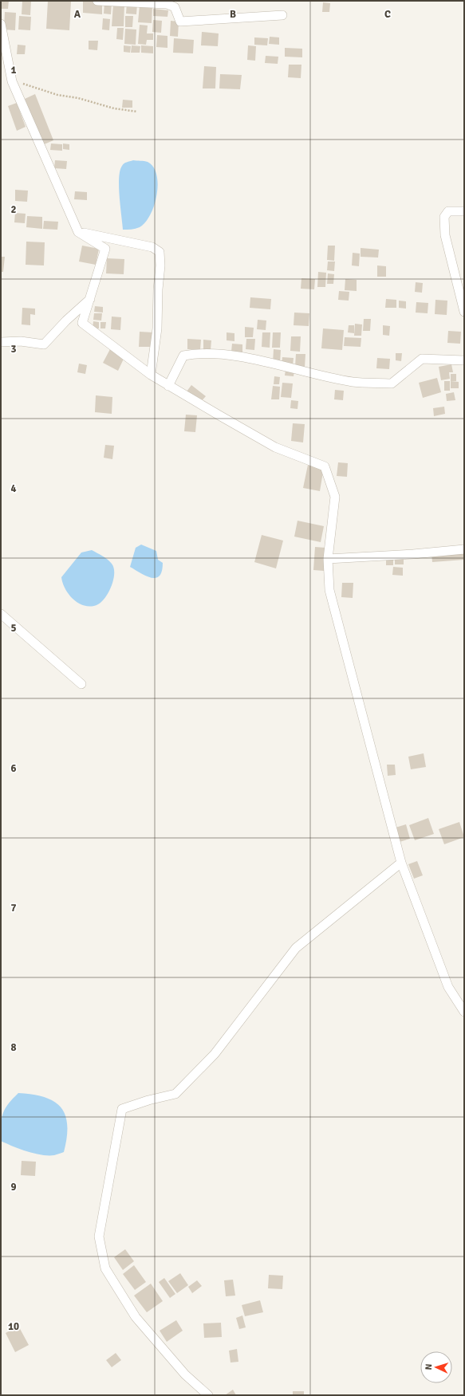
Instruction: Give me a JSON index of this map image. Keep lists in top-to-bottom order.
{
  "north": "left",
  "grid": {
    "columns": ["A", "B", "C"],
    "rows": [
      "1",
      "2",
      "3",
      "4",
      "5",
      "6",
      "7",
      "8",
      "9",
      "10"
    ]
  }
}
